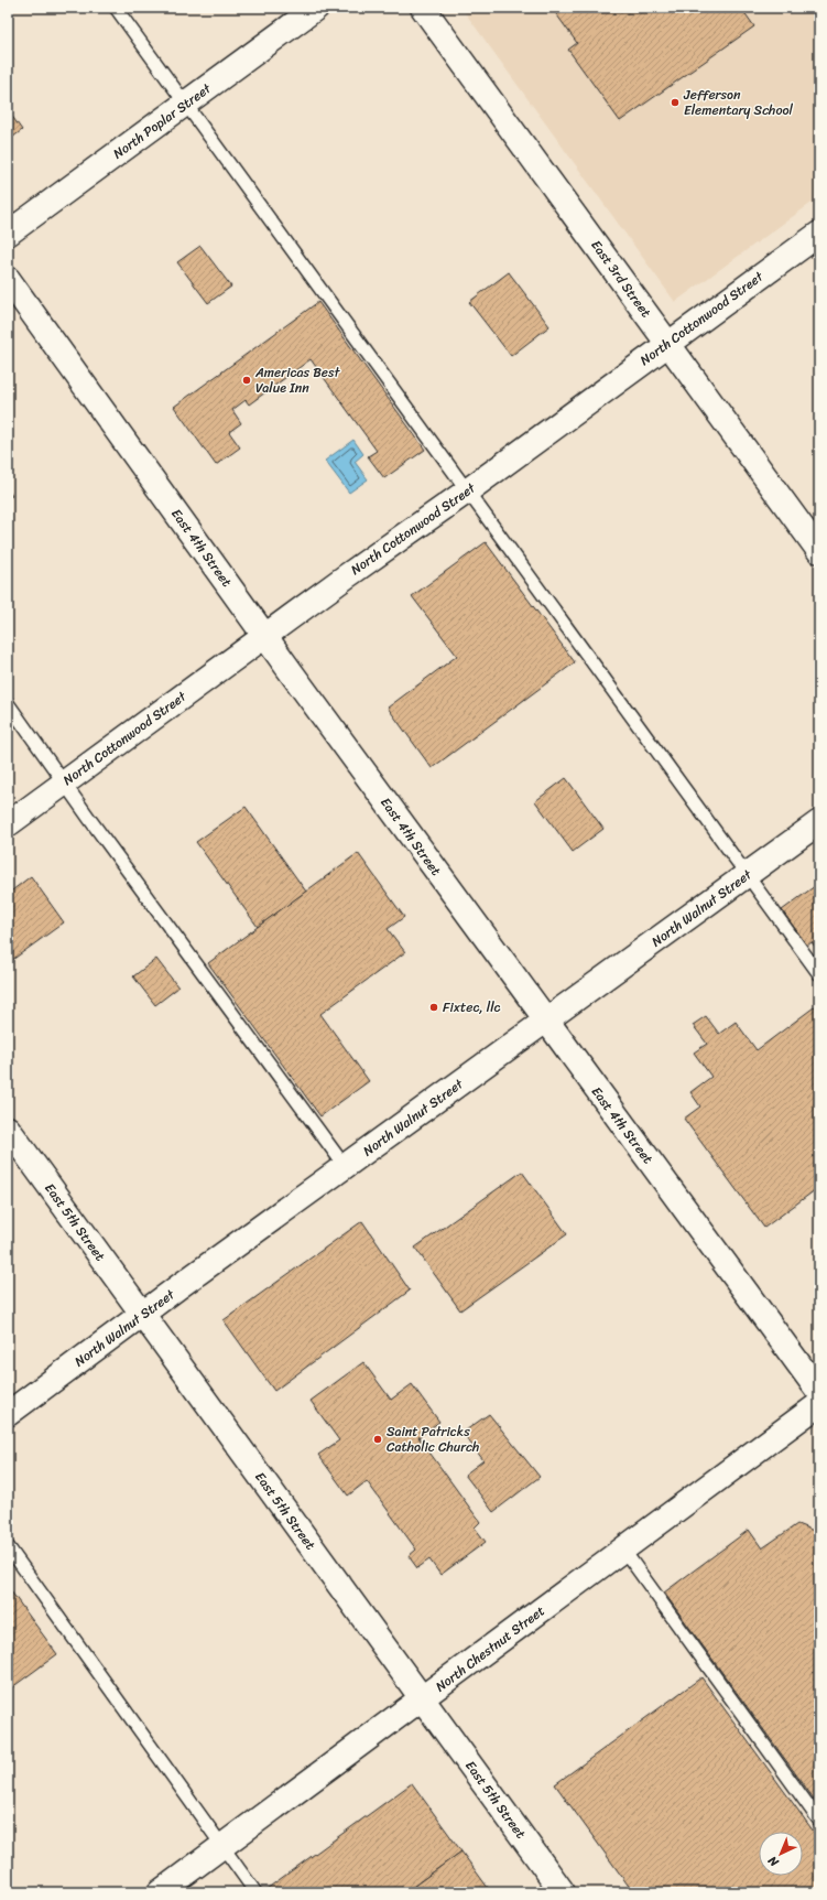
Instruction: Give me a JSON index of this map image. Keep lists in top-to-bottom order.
{
  "streets": {
    "street": [
      "North Poplar Street",
      "East 3rd Street",
      "North Cottonwood Street",
      "East 4th Street",
      "North Walnut Street",
      "East 5th Street",
      "North Chestnut Street"
    ]
  },
  "crossings": [
    ["East 3rd Street", "North Cottonwood Street"],
    ["North Cottonwood Street", "East 4th Street"],
    ["East 4th Street", "North Walnut Street"],
    ["North Walnut Street", "East 5th Street"],
    ["East 5th Street", "North Chestnut Street"]
  ],
  "places": [
    "Jefferson Elementary School",
    "Americas Best Value Inn",
    "Fixtec, llc",
    "Saint Patricks Catholic Church"
  ],
  "north": "bottom left"
}
